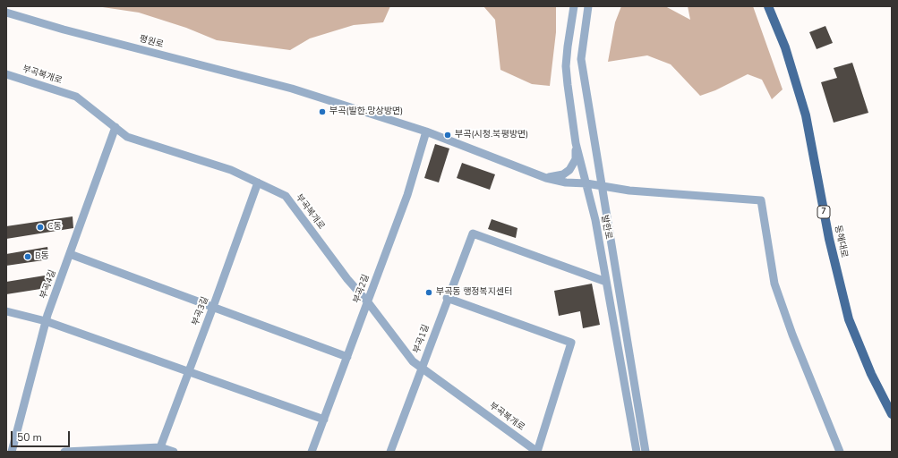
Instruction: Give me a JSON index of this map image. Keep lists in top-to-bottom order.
{
  "streets": {
    "main road": ["7", "동해대로"],
    "street": [
      "평원로",
      "부곡복개로",
      "발한로",
      "부곡4길",
      "부곡2길",
      "부곡3길",
      "부곡1길"
    ]
  },
  "crossings": [
    ["평원로", "발한로"],
    ["평원로", "부곡2길"],
    ["부곡복개로", "부곡4길"],
    ["부곡복개로", "부곡2길"],
    ["부곡복개로", "부곡3길"],
    ["부곡복개로", "부곡1길"],
    ["발한로", "부곡1길"]
  ],
  "places": [
    "부곡(발한.망상방면)",
    "부곡(시청.북평방면)",
    "C동",
    "B동",
    "부곡동 행정복지센터"
  ],
  "scale_bar": "50 m"
}
